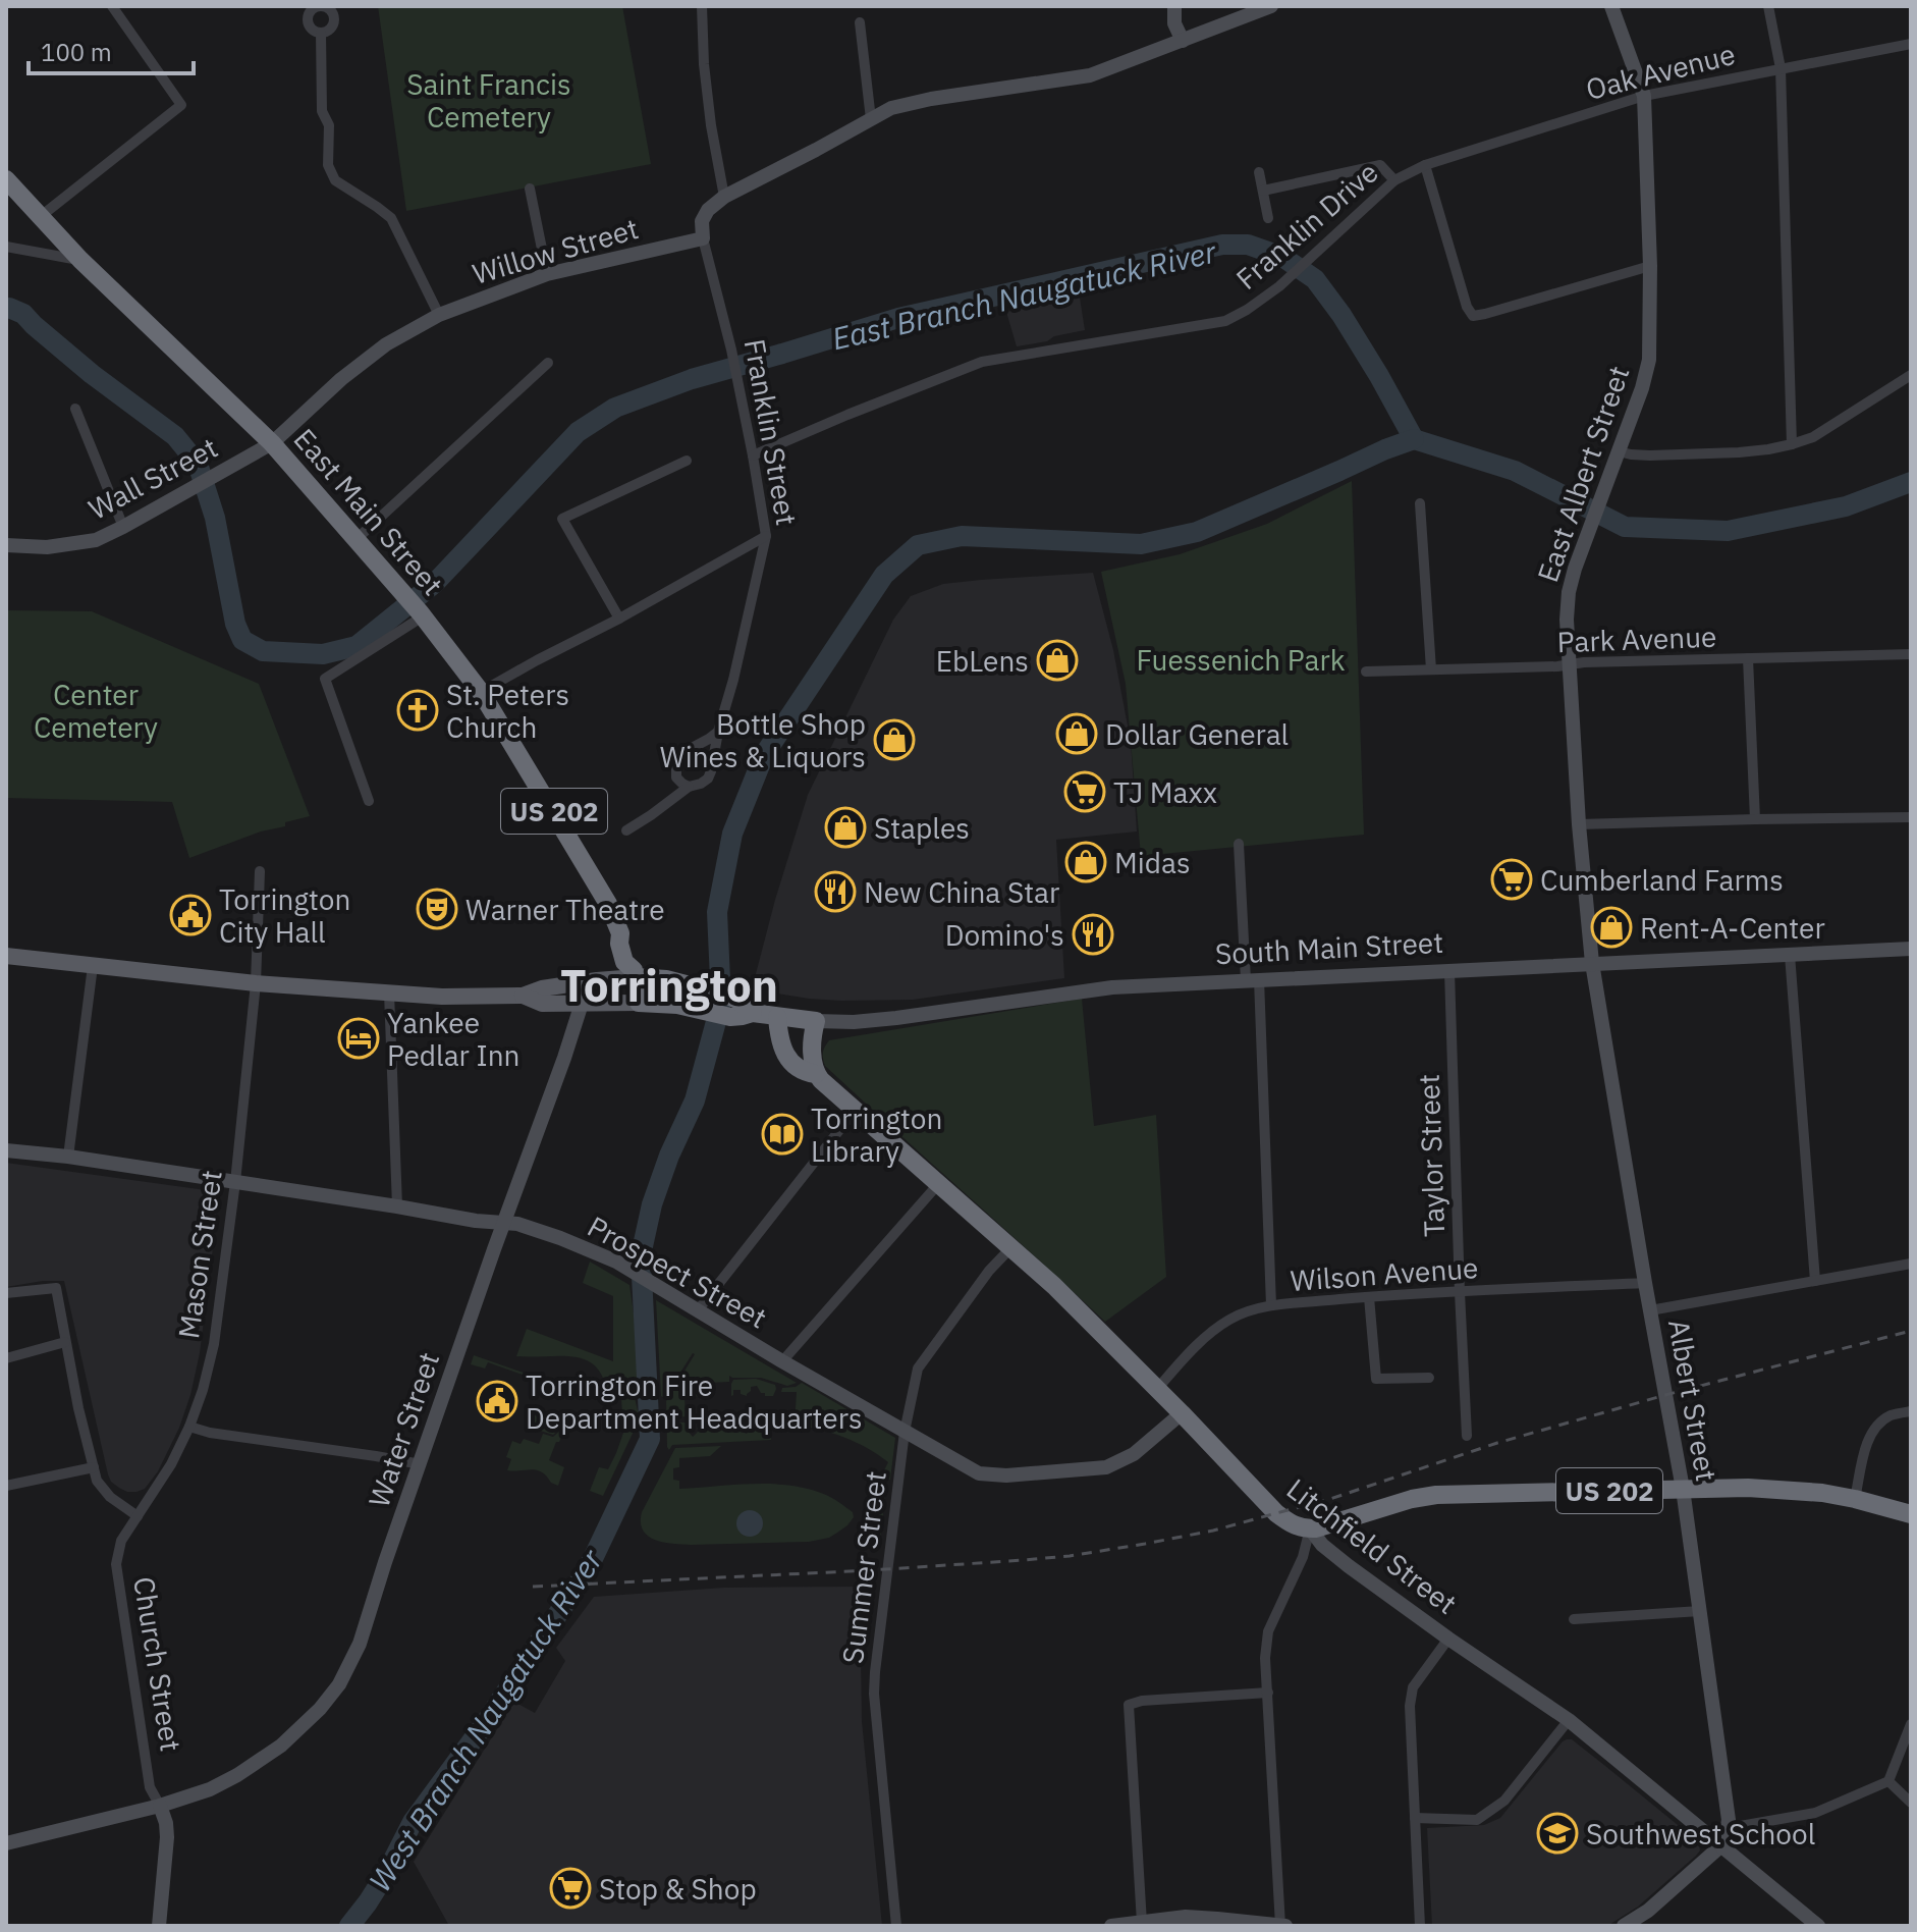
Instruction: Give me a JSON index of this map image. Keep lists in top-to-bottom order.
{
  "streets": {
    "highway": [
      "East Main Street",
      "US 202",
      "South Main Street",
      "Litchfield Street"
    ],
    "main road": [
      "Willow Street",
      "East Albert Street",
      "Wall Street",
      "Prospect Street",
      "Albert Street",
      "Water Street",
      "Church Street"
    ],
    "street": [
      "Oak Avenue",
      "Franklin Drive",
      "Franklin Street",
      "Park Avenue",
      "Taylor Street",
      "Mason Street",
      "Wilson Avenue",
      "Summer Street"
    ]
  },
  "crossings": [
    ["Oak Avenue", "Franklin Drive"],
    ["Oak Avenue", "East Albert Street"],
    ["Franklin Drive", "Franklin Street"],
    ["Willow Street", "Franklin Street"],
    ["Willow Street", "Wall Street"],
    ["Willow Street", "East Main Street"],
    ["East Albert Street", "Park Avenue"],
    ["East Albert Street", "South Main Street"],
    ["East Albert Street", "Albert Street"],
    ["Wall Street", "East Main Street"],
    ["East Main Street", "South Main Street"],
    ["US 202", "Albert Street"],
    ["US 202", "Litchfield Street"],
    ["South Main Street", "Taylor Street"],
    ["South Main Street", "Albert Street"],
    ["South Main Street", "Litchfield Street"],
    ["Taylor Street", "Wilson Avenue"],
    ["Mason Street", "Prospect Street"],
    ["Mason Street", "Church Street"],
    ["Prospect Street", "Water Street"],
    ["Prospect Street", "Litchfield Street"],
    ["Prospect Street", "Summer Street"],
    ["Wilson Avenue", "Albert Street"],
    ["Wilson Avenue", "Litchfield Street"],
    ["Albert Street", "Litchfield Street"],
    ["Water Street", "Church Street"],
    ["Litchfield Street", "Summer Street"]
  ],
  "districts": ["Torrington"],
  "water": ["East Branch Naugatuck River", "West Branch Naugatuck River"],
  "parks": ["Saint Francis Cemetery", "Fuessenich Park", "Center Cemetery"],
  "places": {
    "shop": [
      "EbLens",
      "Dollar General",
      "Bottle Shop Wines & Liquors",
      "Staples",
      "Midas",
      "Rent-A-Center"
    ],
    "church": ["St. Peters Church"],
    "supermarket": ["TJ Maxx", "Cumberland Farms", "Stop & Shop"],
    "restaurant": ["New China Star", "Domino's"],
    "theatre": ["Warner Theatre"],
    "public building": ["Torrington City Hall", "Torrington Fire Department Headquarters"],
    "hotel": ["Yankee Pedlar Inn"],
    "library": ["Torrington Library"],
    "school or university": ["Southwest School"]
  },
  "scale_bar": "100 m"
}
